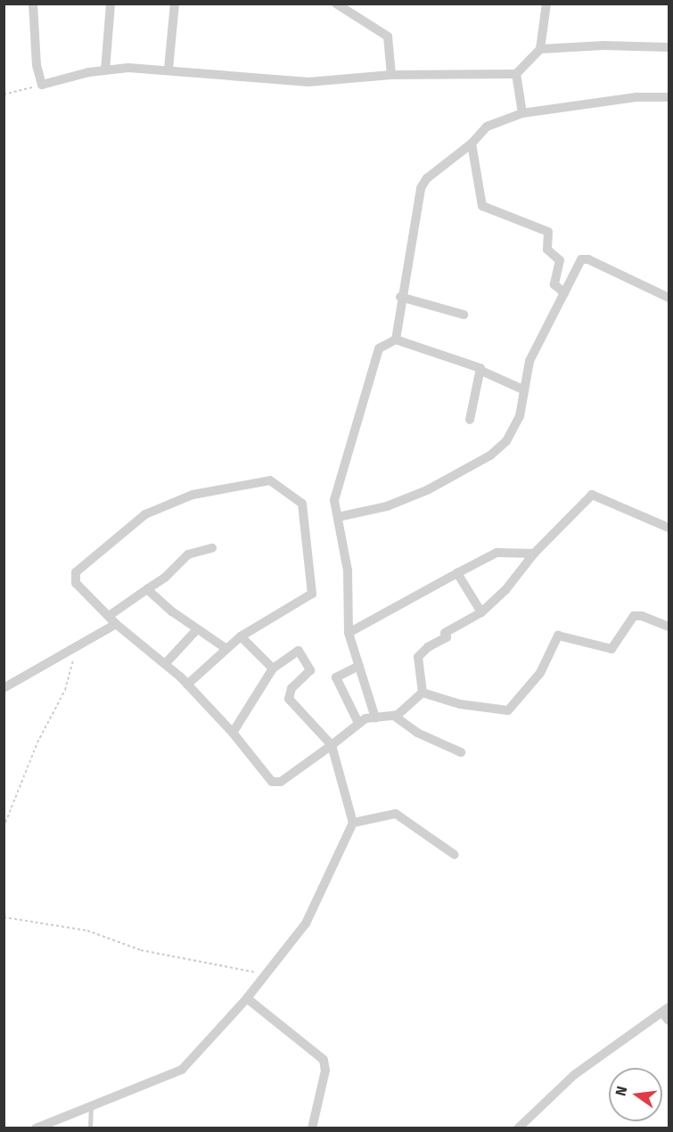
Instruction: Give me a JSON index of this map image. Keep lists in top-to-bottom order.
{
  "north": "left"
}
